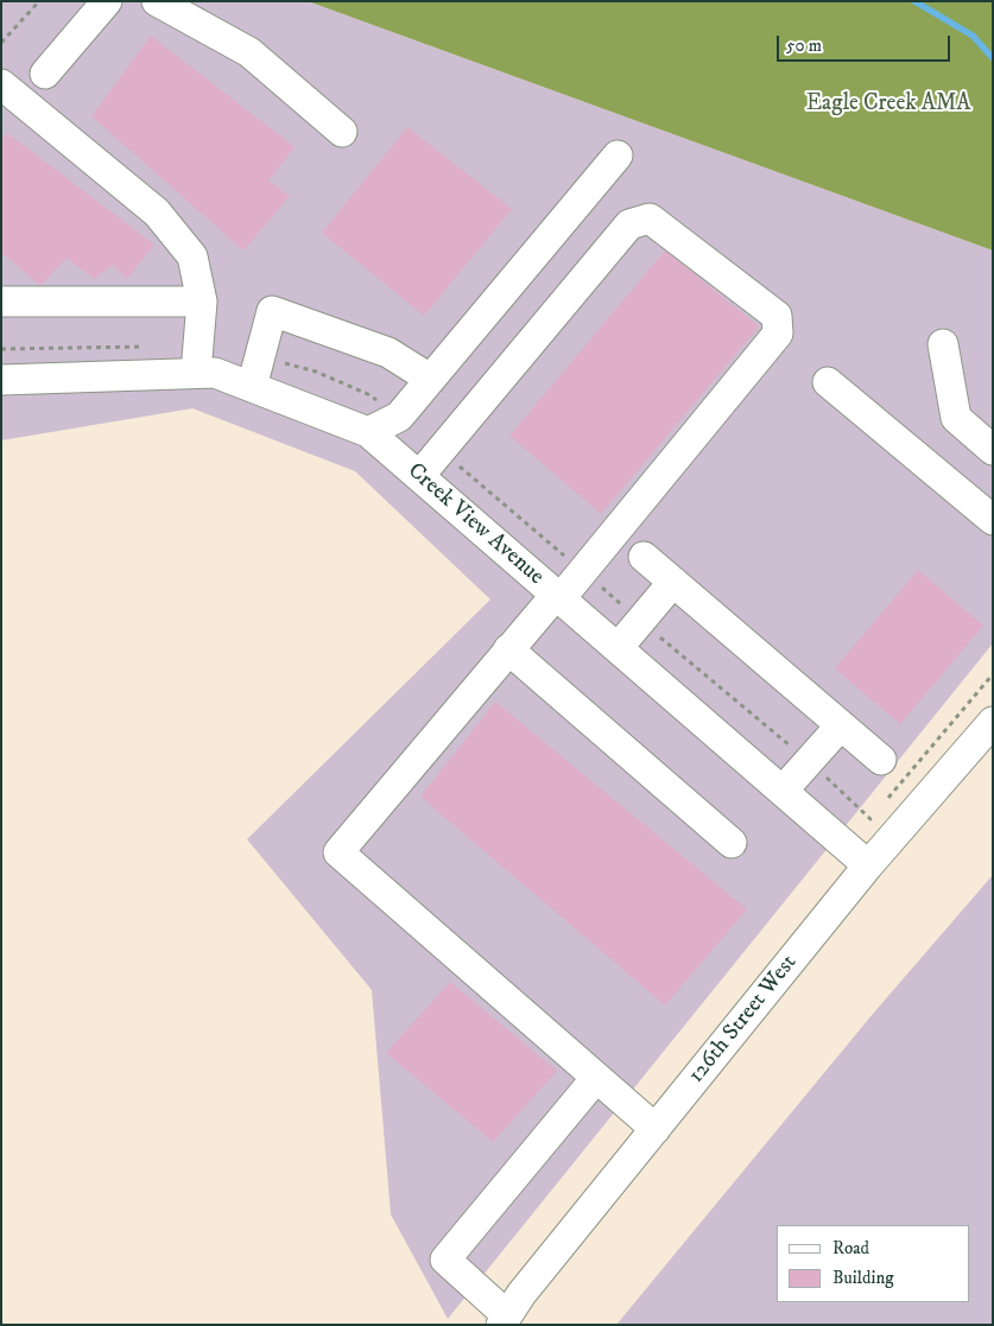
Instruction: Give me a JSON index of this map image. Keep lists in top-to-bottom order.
{
  "streets": {
    "street": ["Creek View Avenue", "126th Street West"]
  },
  "crossings": [
    ["Creek View Avenue", "126th Street West"]
  ],
  "parks": ["Eagle Creek AMA"],
  "legend": ["Road", "Building"],
  "scale_bar": "50 m"
}
